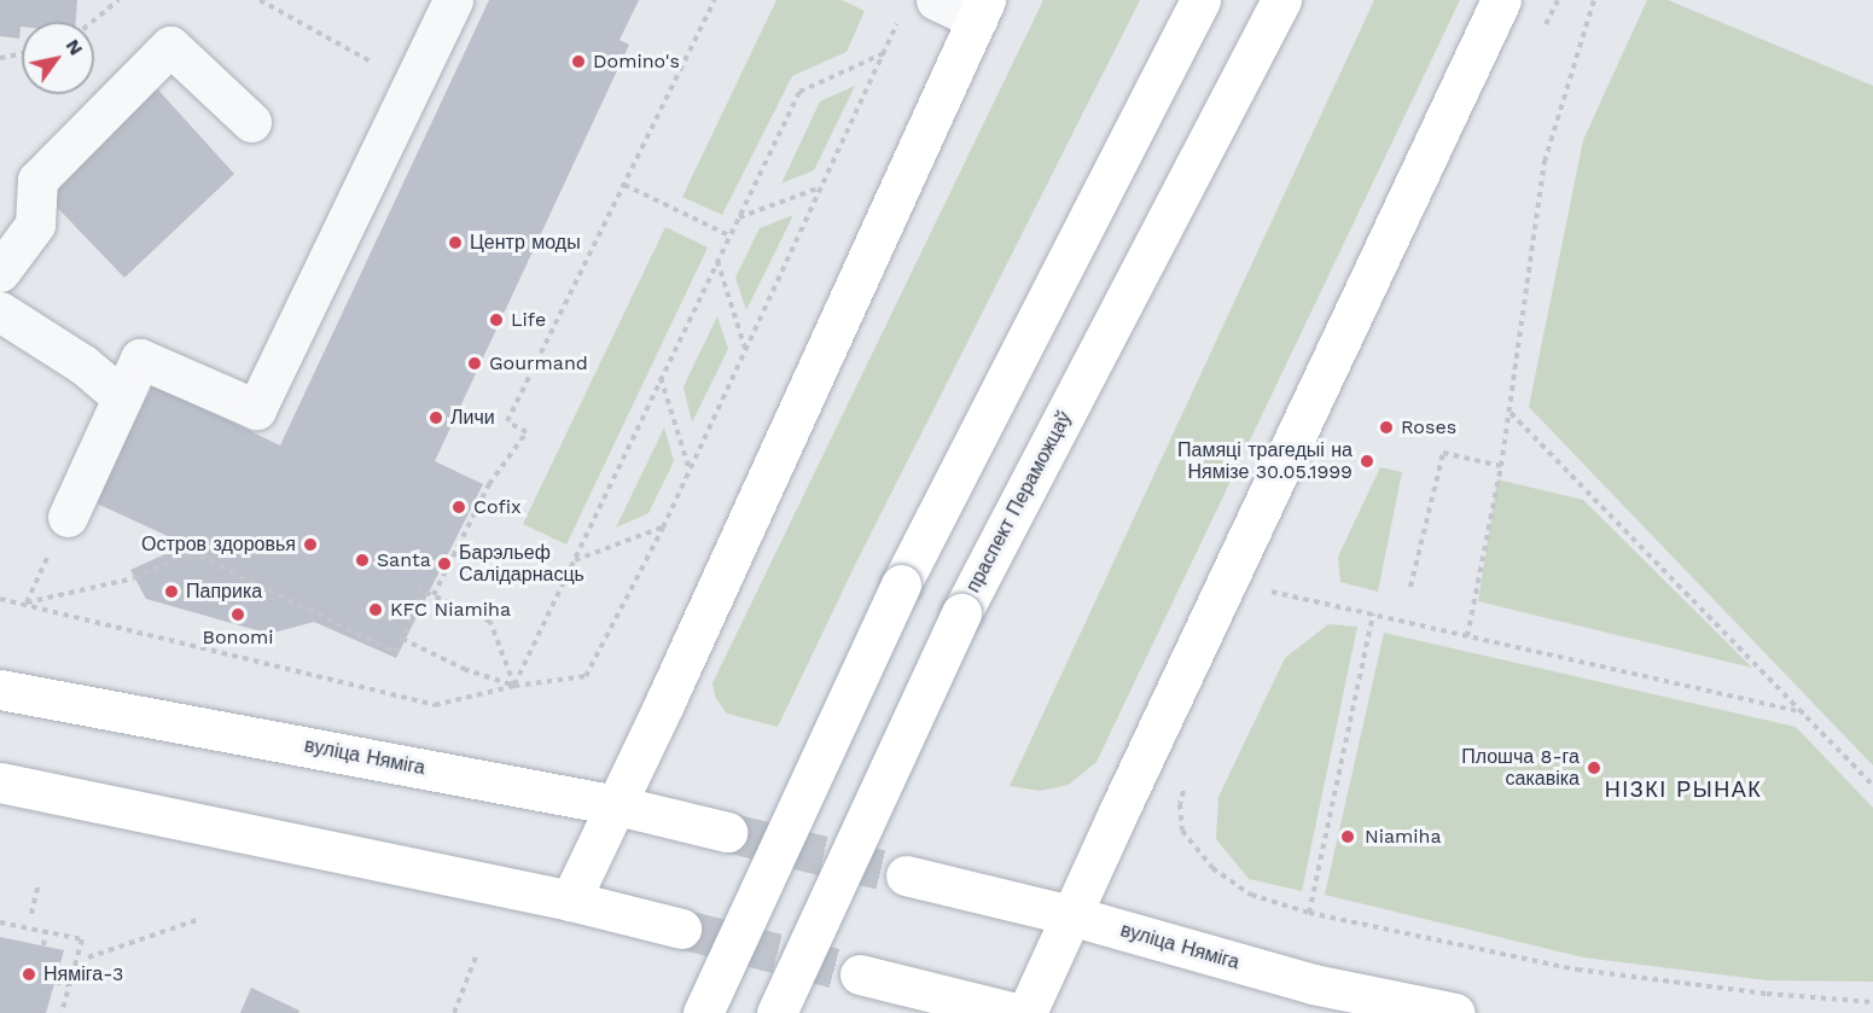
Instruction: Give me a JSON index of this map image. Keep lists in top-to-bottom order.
{
  "streets": {
    "main road": ["праспект Пераможцаў", "вуліца Няміга"]
  },
  "districts": ["НІЗКІ РЫНАК"],
  "places": [
    "Domino's",
    "Центр моды",
    "Life",
    "Gourmand",
    "Личи",
    "Roses",
    "Памяці трагедыі на Нямізе 30.05.1999",
    "Cofix",
    "Остров здоровья",
    "Santa",
    "Барэльеф Салідарнасць",
    "Паприка",
    "KFC Niamiha",
    "Bonomi",
    "Плошча 8-га сакавіка",
    "Niamiha",
    "Няміга-3"
  ],
  "north": "top right"
}
